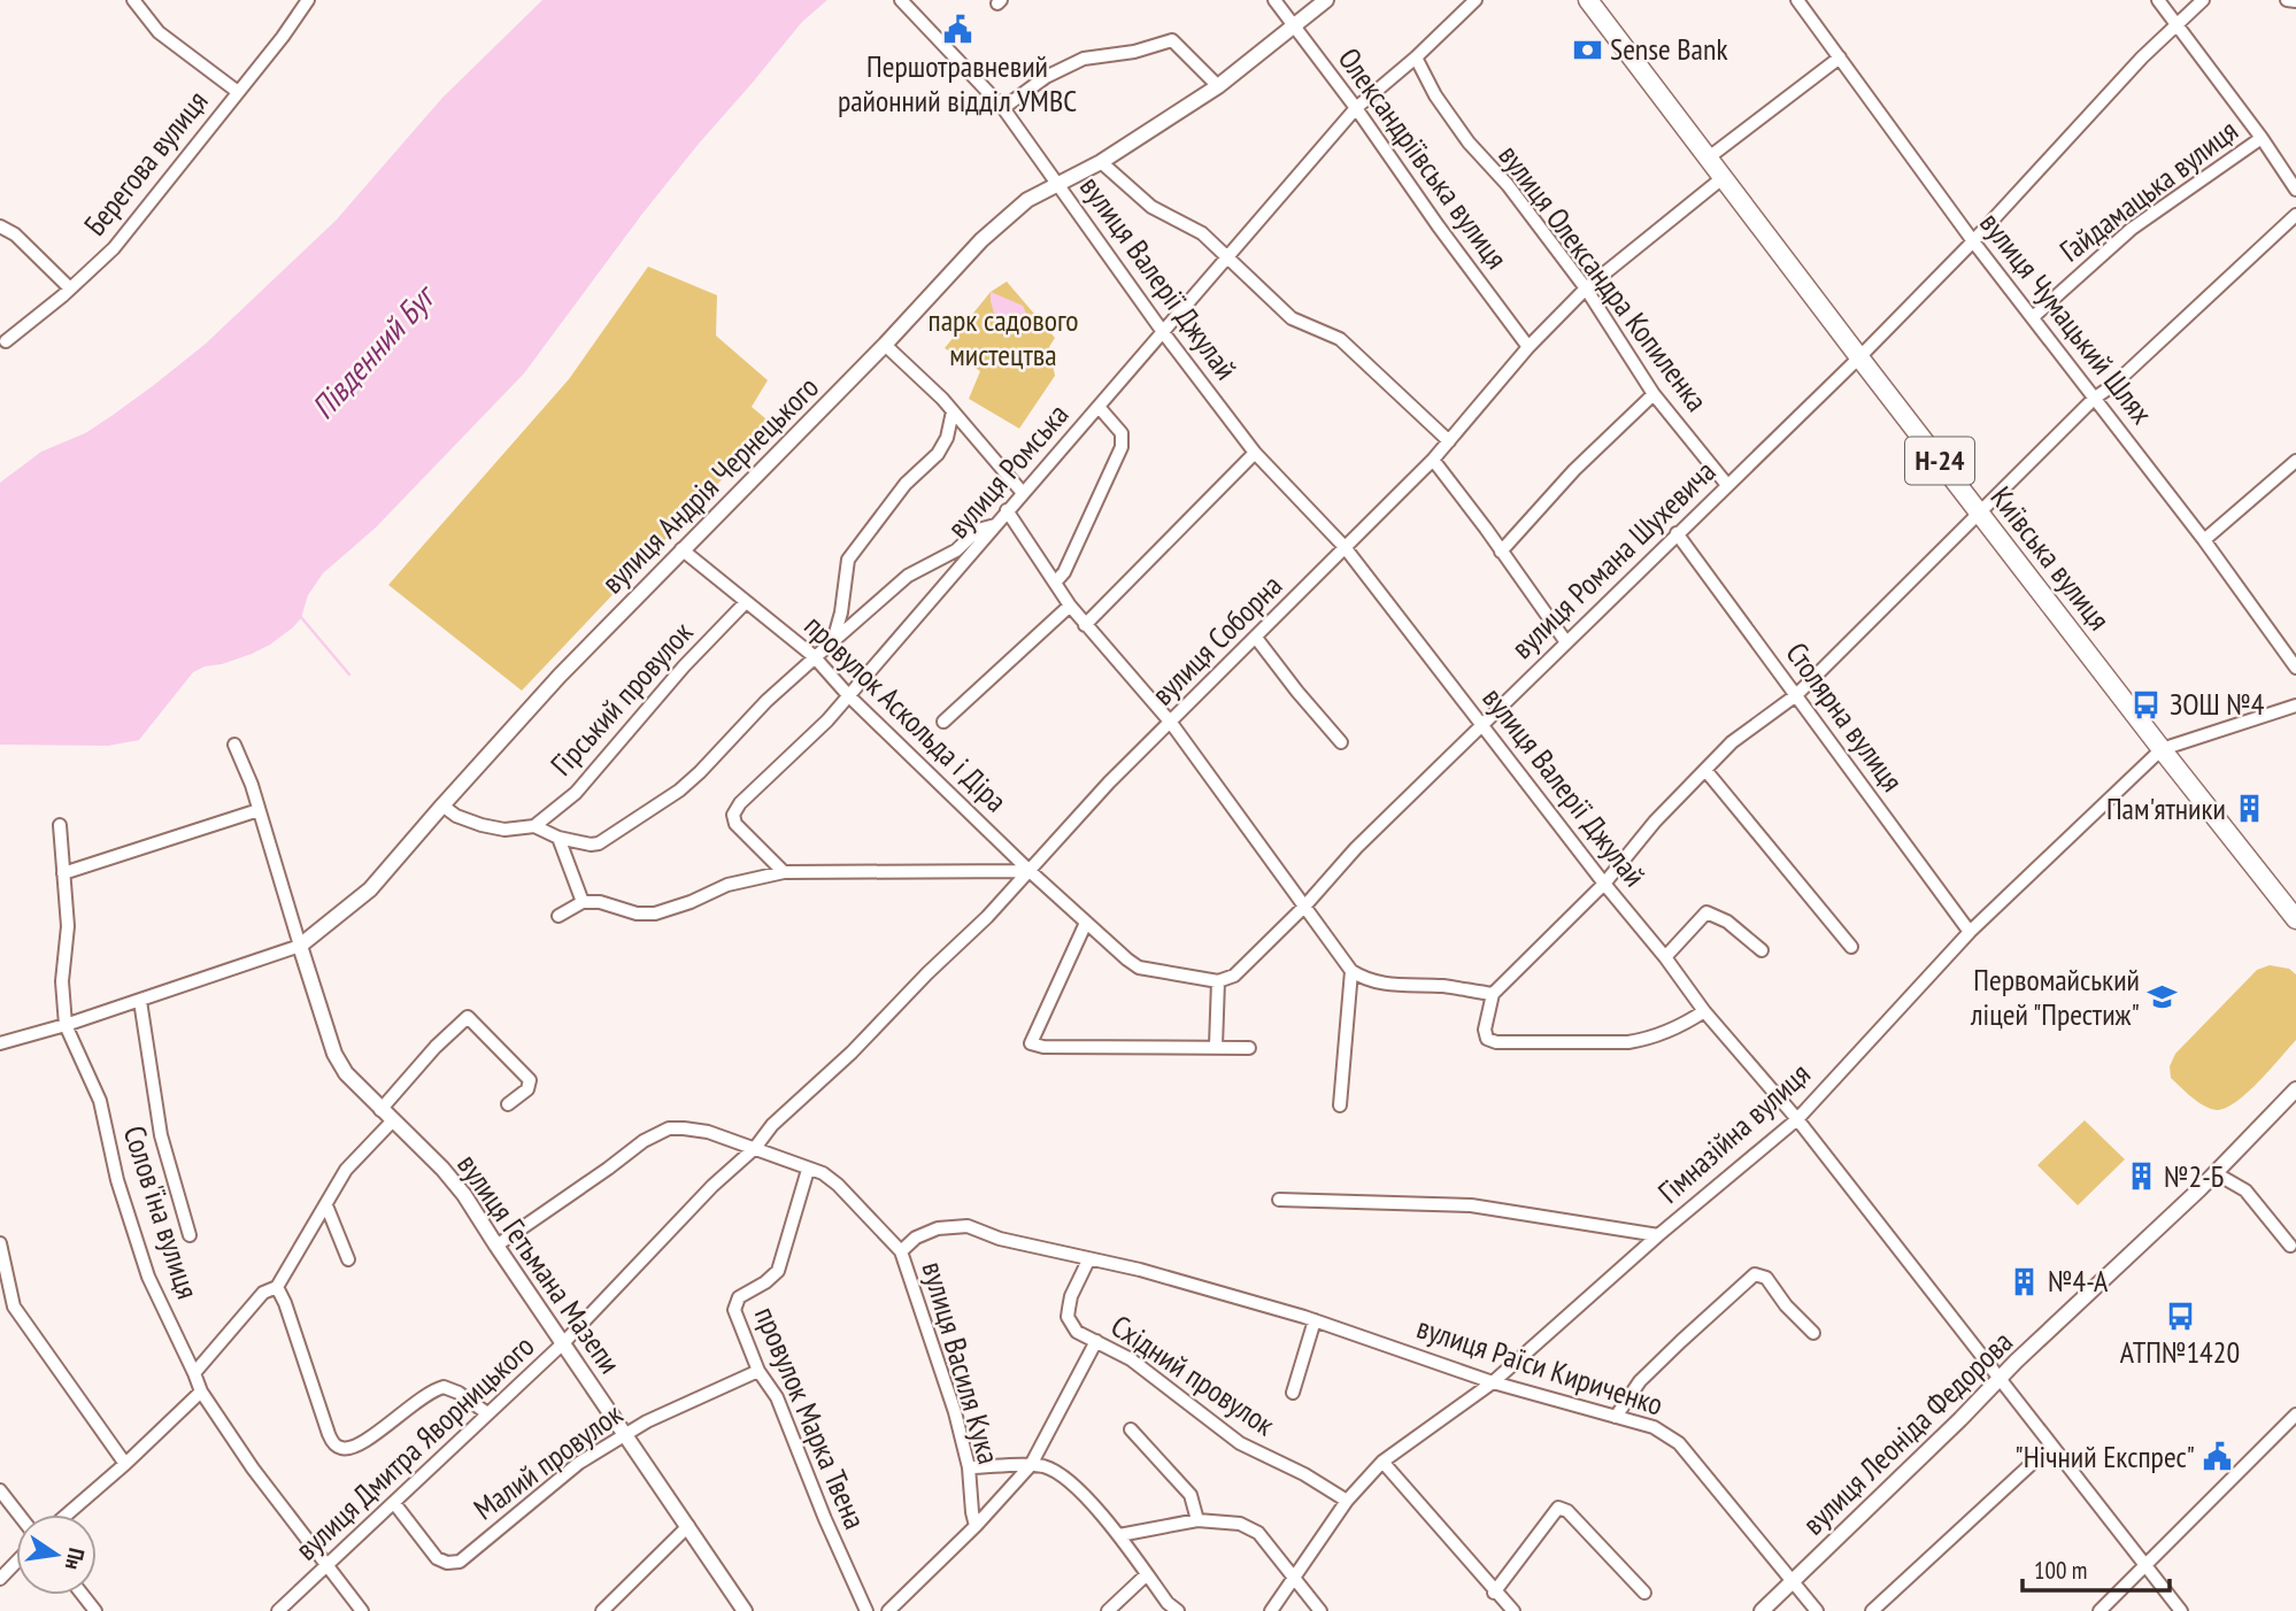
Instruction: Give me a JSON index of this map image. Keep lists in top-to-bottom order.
{
  "streets": {
    "main road": ["Н-24", "Київська вулиця"],
    "street": [
      "Олександріївська вулиця",
      "Берегова вулиця",
      "Гайдамацька вулиця",
      "вулиця Валерії Джулай",
      "вулиця Олександра Копиленка",
      "вулиця Чумацький Шлях",
      "вулиця Ромська",
      "вулиця Андрія Чернецького",
      "вулиця Романа Шухевича",
      "вулиця Соборна",
      "Гірський провулок",
      "провулок Аскольда і Діра",
      "Столярна вулиця",
      "Гімназійна вулиця",
      "Солов'їна вулиця",
      "вулиця Гетьмана Мазепи",
      "вулиця Василя Кука",
      "вулиця Раїси Кириченко",
      "Східний провулок",
      "провулок Марка Твена",
      "вулиця Леоніда Федорова",
      "вулиця Дмитра Яворницького",
      "Малий провулок"
    ]
  },
  "crossings": [
    ["Олександріївська вулиця", "вулиця Ромська"],
    ["Олександріївська вулиця", "вулиця Андрія Чернецького"],
    ["Олександріївська вулиця", "вулиця Соборна"],
    ["Гайдамацька вулиця", "вулиця Чумацький Шлях"],
    ["вулиця Валерії Джулай", "вулиця Ромська"],
    ["вулиця Валерії Джулай", "вулиця Андрія Чернецького"],
    ["вулиця Валерії Джулай", "вулиця Романа Шухевича"],
    ["вулиця Валерії Джулай", "вулиця Соборна"],
    ["вулиця Валерії Джулай", "Гімназійна вулиця"],
    ["вулиця Валерії Джулай", "вулиця Леоніда Федорова"],
    ["вулиця Олександра Копиленка", "вулиця Ромська"],
    ["вулиця Олександра Копиленка", "вулиця Романа Шухевича"],
    ["вулиця Олександра Копиленка", "вулиця Соборна"],
    ["вулиця Чумацький Шлях", "вулиця Романа Шухевича"],
    ["вулиця Ромська", "провулок Аскольда і Діра"],
    ["вулиця Андрія Чернецького", "провулок Аскольда і Діра"],
    ["вулиця Андрія Чернецького", "Солов'їна вулиця"],
    ["вулиця Андрія Чернецького", "вулиця Гетьмана Мазепи"],
    ["Київська вулиця", "вулиця Романа Шухевича"],
    ["Київська вулиця", "вулиця Соборна"],
    ["Київська вулиця", "Гімназійна вулиця"],
    ["вулиця Романа Шухевича", "Столярна вулиця"],
    ["вулиця Соборна", "провулок Аскольда і Діра"],
    ["вулиця Соборна", "вулиця Василя Кука"],
    ["вулиця Соборна", "вулиця Дмитра Яворницького"],
    ["Гірський провулок", "провулок Аскольда і Діра"],
    ["Столярна вулиця", "Гімназійна вулиця"],
    ["Гімназійна вулиця", "вулиця Раїси Кириченко"],
    ["Гімназійна вулиця", "Східний провулок"],
    ["Солов'їна вулиця", "вулиця Дмитра Яворницького"],
    ["вулиця Гетьмана Мазепи", "вулиця Василя Кука"],
    ["вулиця Гетьмана Мазепи", "вулиця Дмитра Яворницького"],
    ["вулиця Гетьмана Мазепи", "Малий провулок"],
    ["вулиця Василя Кука", "вулиця Раїси Кириченко"],
    ["вулиця Василя Кука", "Східний провулок"],
    ["вулиця Василя Кука", "провулок Марка Твена"],
    ["вулиця Василя Кука", "вулиця Дмитра Яворницького"],
    ["вулиця Раїси Кириченко", "Східний провулок"],
    ["вулиця Раїси Кириченко", "вулиця Леоніда Федорова"],
    ["провулок Марка Твена", "Малий провулок"],
    ["вулиця Дмитра Яворницького", "Малий провулок"]
  ],
  "water": ["Південний Буг"],
  "parks": ["парк садового мистецтва"],
  "places": {
    "public building": ["Першотравневий районний відділ УМВС", "\"Нічний Експрес\""],
    "bank": ["Sense Bank"],
    "bus stop": ["ЗОШ №4", "АТП№1420"],
    "building": ["Пам'ятники", "№2-Б", "№4-А"],
    "school or university": ["Первомайський ліцей \"Престиж\""]
  },
  "scale_bar": "100 m",
  "north": "right"
}
